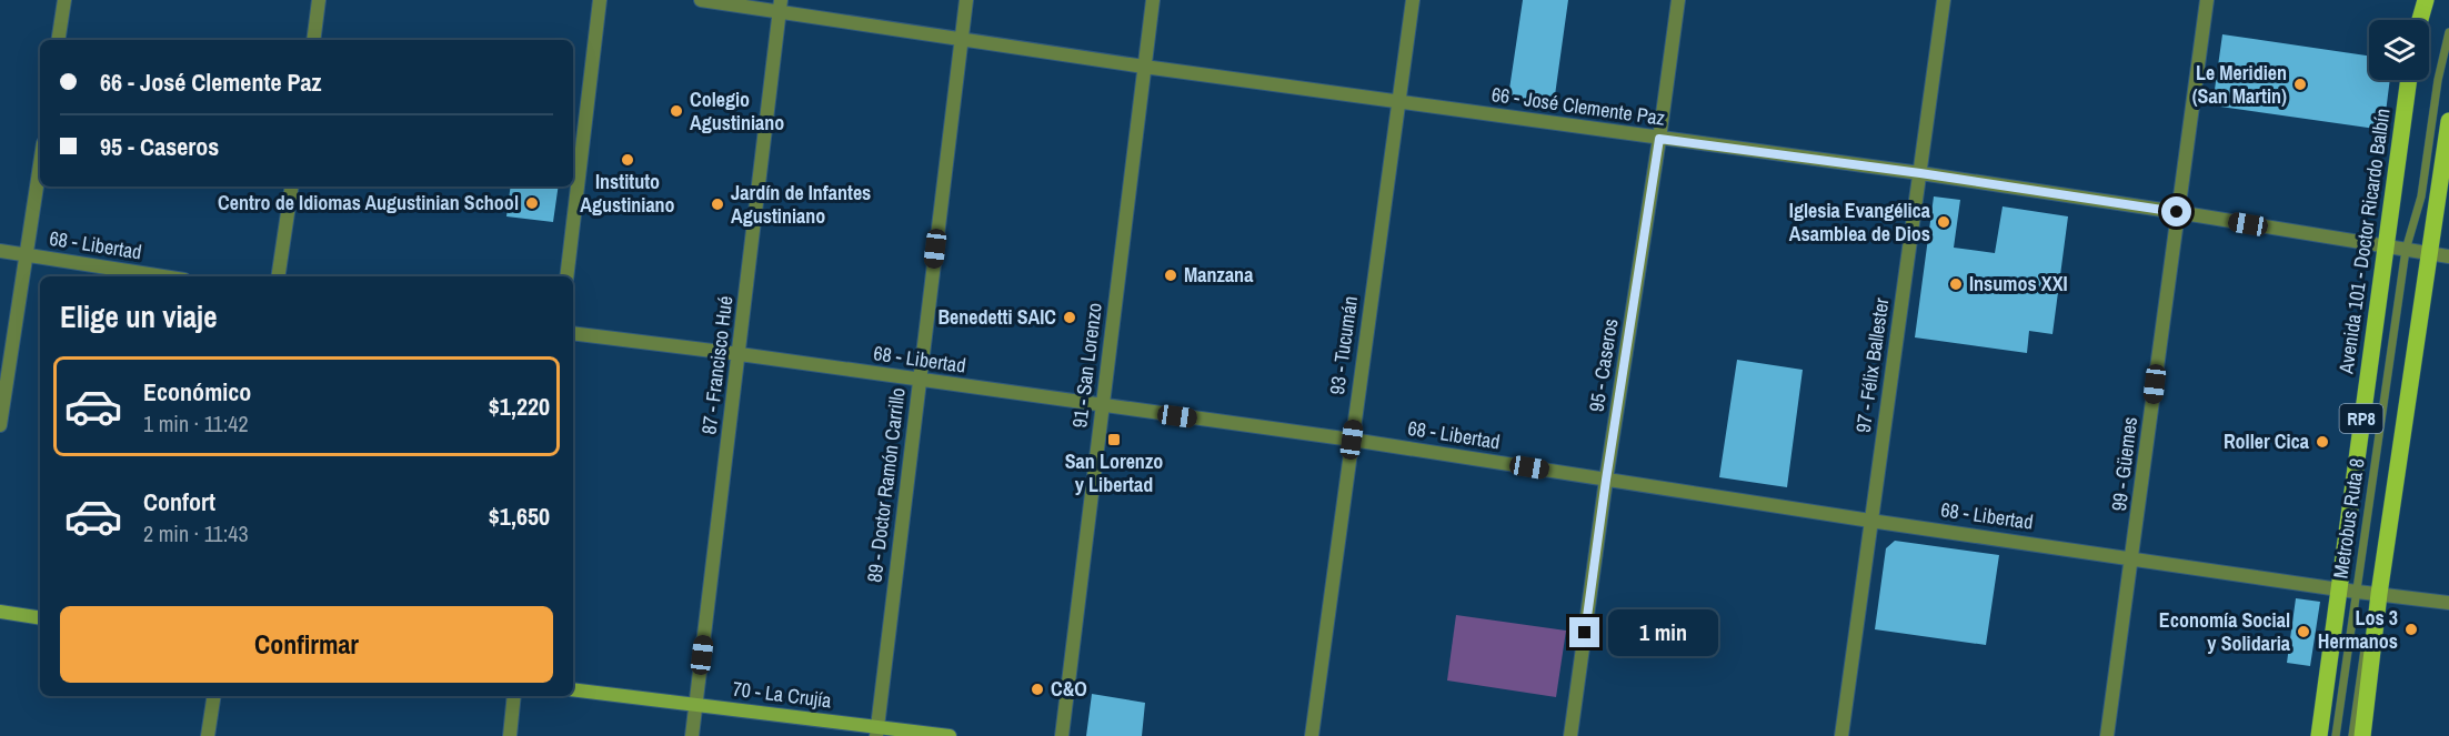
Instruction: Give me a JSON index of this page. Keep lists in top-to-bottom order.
{
  "streets": {
    "main road": ["Avenida 101 - Doctor Ricardo Balbín", "RP8"],
    "street": [
      "66 - José Clemente Paz",
      "68 - Libertad",
      "93 - Tucumán",
      "87 - Francisco Hué",
      "91 - San Lorenzo",
      "95 - Caseros",
      "97 - Félix Ballester",
      "99 - Güemes",
      "89 - Doctor Ramón Carrillo",
      "70 - La Crujía"
    ],
    "lane": ["Metrobus Ruta 8"]
  },
  "crossings": [
    ["66 - José Clemente Paz", "Avenida 101 - Doctor Ricardo Balbín"],
    ["66 - José Clemente Paz", "93 - Tucumán"],
    ["66 - José Clemente Paz", "87 - Francisco Hué"],
    ["66 - José Clemente Paz", "91 - San Lorenzo"],
    ["66 - José Clemente Paz", "95 - Caseros"],
    ["66 - José Clemente Paz", "97 - Félix Ballester"],
    ["66 - José Clemente Paz", "RP8"],
    ["66 - José Clemente Paz", "99 - Güemes"],
    ["66 - José Clemente Paz", "89 - Doctor Ramón Carrillo"],
    ["66 - José Clemente Paz", "Metrobus Ruta 8"],
    ["Avenida 101 - Doctor Ricardo Balbín", "68 - Libertad"],
    ["Avenida 101 - Doctor Ricardo Balbín", "Metrobus Ruta 8"],
    ["68 - Libertad", "93 - Tucumán"],
    ["68 - Libertad", "87 - Francisco Hué"],
    ["68 - Libertad", "91 - San Lorenzo"],
    ["68 - Libertad", "95 - Caseros"],
    ["68 - Libertad", "97 - Félix Ballester"],
    ["68 - Libertad", "RP8"],
    ["68 - Libertad", "99 - Güemes"],
    ["68 - Libertad", "89 - Doctor Ramón Carrillo"],
    ["68 - Libertad", "Metrobus Ruta 8"],
    ["87 - Francisco Hué", "70 - La Crujía"],
    ["RP8", "Metrobus Ruta 8"],
    ["89 - Doctor Ramón Carrillo", "70 - La Crujía"]
  ],
  "places": {
    "other": [
      "Le Meridien (San Martin)",
      "Colegio Agustiniano",
      "Instituto Agustiniano",
      "Centro de Idiomas Augustinian School",
      "Jardín de Infantes Agustiniano",
      "Iglesia Evangélica Asamblea de Dios",
      "Manzana",
      "Insumos XXI",
      "Benedetti SAIC",
      "Roller Cica",
      "Los 3 Hermanos",
      "Economía Social y Solidaria",
      "C&O"
    ],
    "transit": ["San Lorenzo y Libertad"]
  },
  "page": {
    "banner": ["66 - José Clemente Paz", "95 - Caseros"],
    "heading": "Elige un viaje",
    "list": [
      {
        "name": "Económico",
        "note": "1 min · 11:42",
        "value": "$1,220"
      },
      {
        "name": "Confort",
        "note": "2 min · 11:43",
        "value": "$1,650"
      }
    ],
    "buttons": "Confirmar",
    "bubble": "1 min"
  }
}
